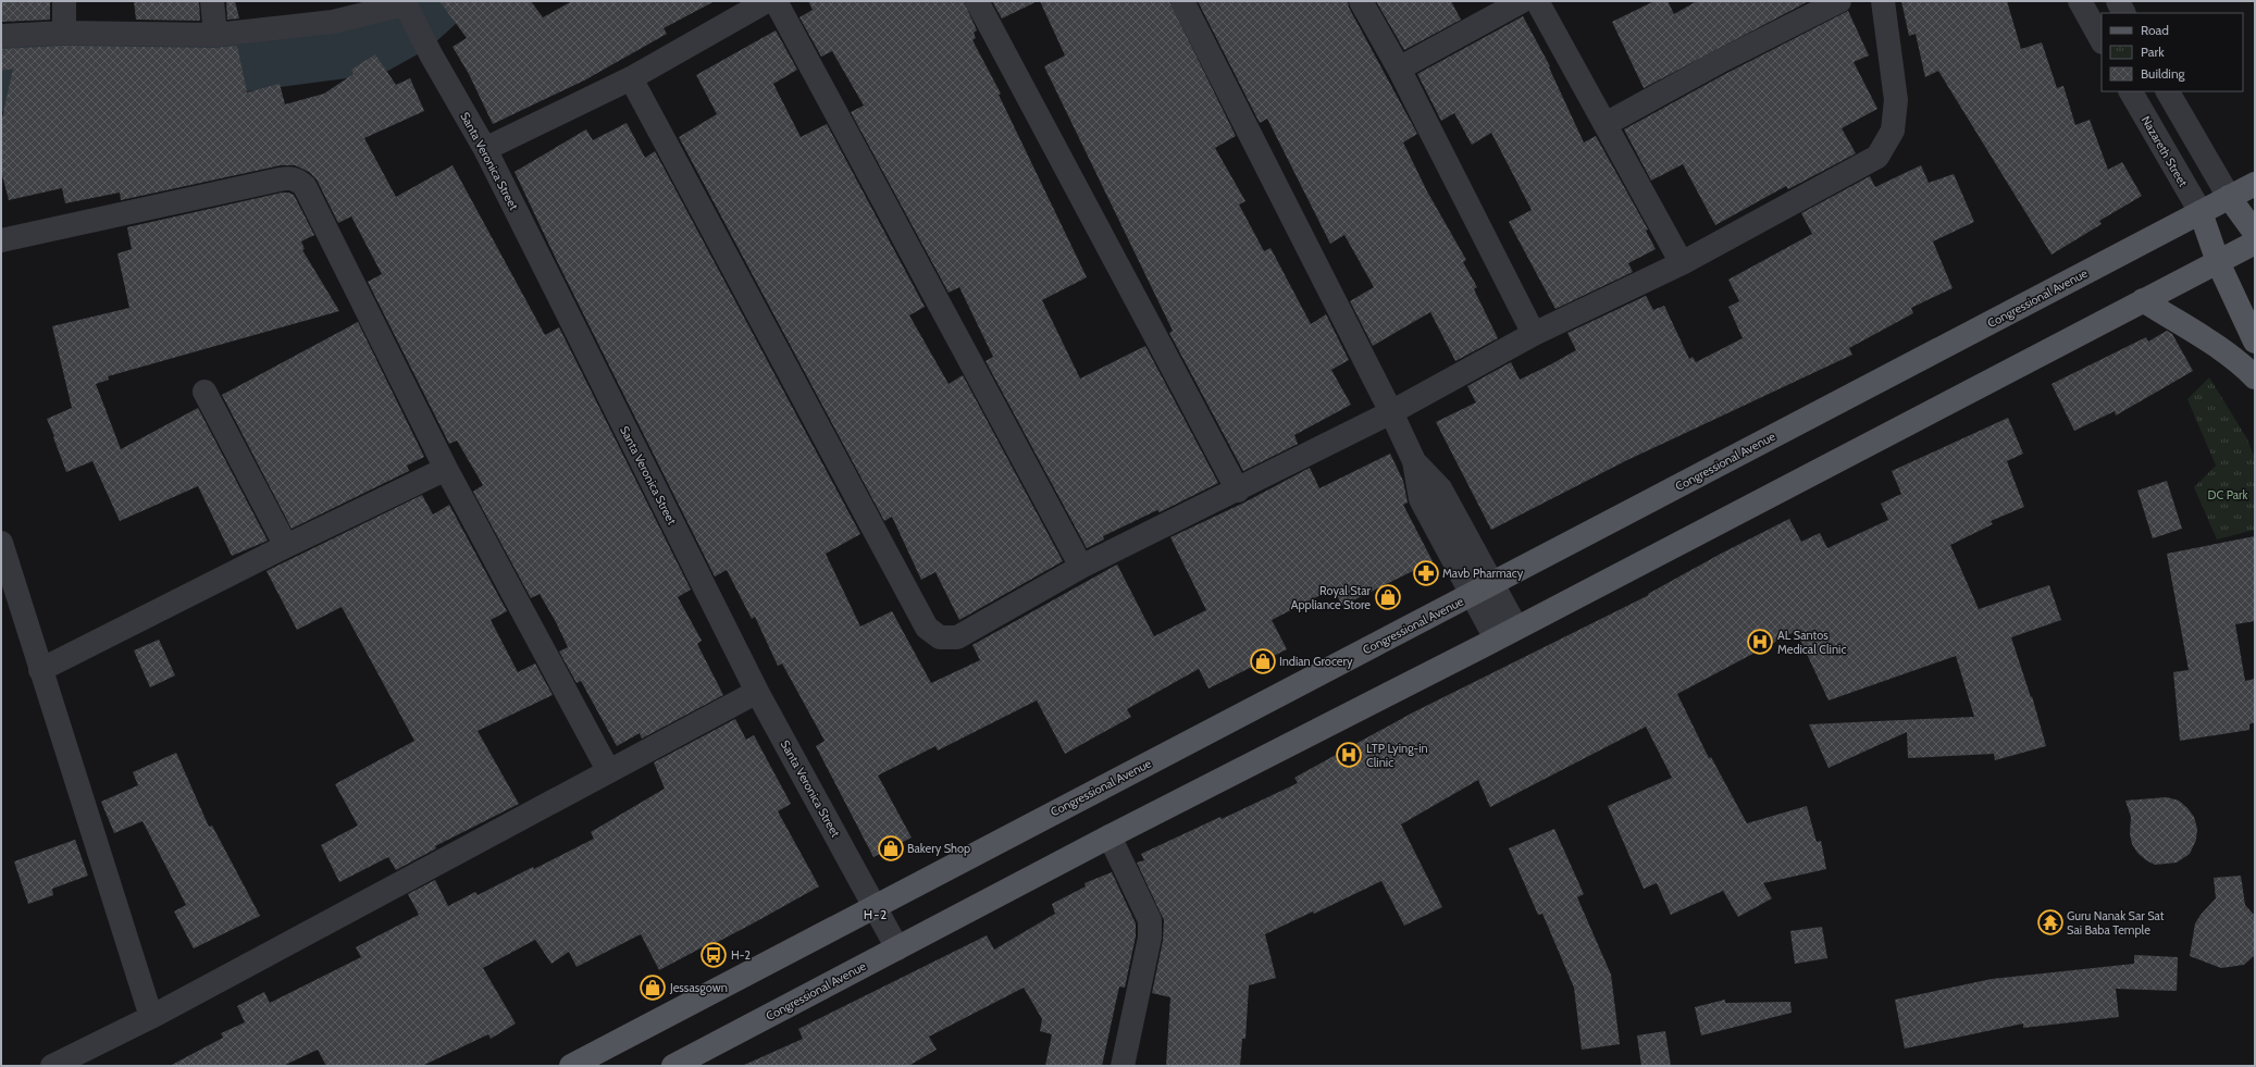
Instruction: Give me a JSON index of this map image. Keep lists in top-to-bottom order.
{
  "streets": {
    "main road": ["Congressional Avenue"],
    "street": ["Nazareth Street", "Santa Veronica Street"]
  },
  "crossings": [
    ["Nazareth Street", "Congressional Avenue"],
    ["Santa Veronica Street", "Congressional Avenue"]
  ],
  "districts": ["H-2"],
  "parks": ["DC Park"],
  "places": {
    "pharmacy": ["Mavb Pharmacy"],
    "shop": [
      "Royal Star Appliance Store",
      "Indian Grocery",
      "Bakery Shop",
      "Jessasgown"
    ],
    "hospital": ["AL Santos Medical Clinic", "LTP Lying-in Clinic"],
    "temple": ["Guru Nanak Sar Sat Sai Baba Temple"],
    "bus stop": ["H-2"]
  },
  "legend": ["Road", "Park", "Building"]
}
